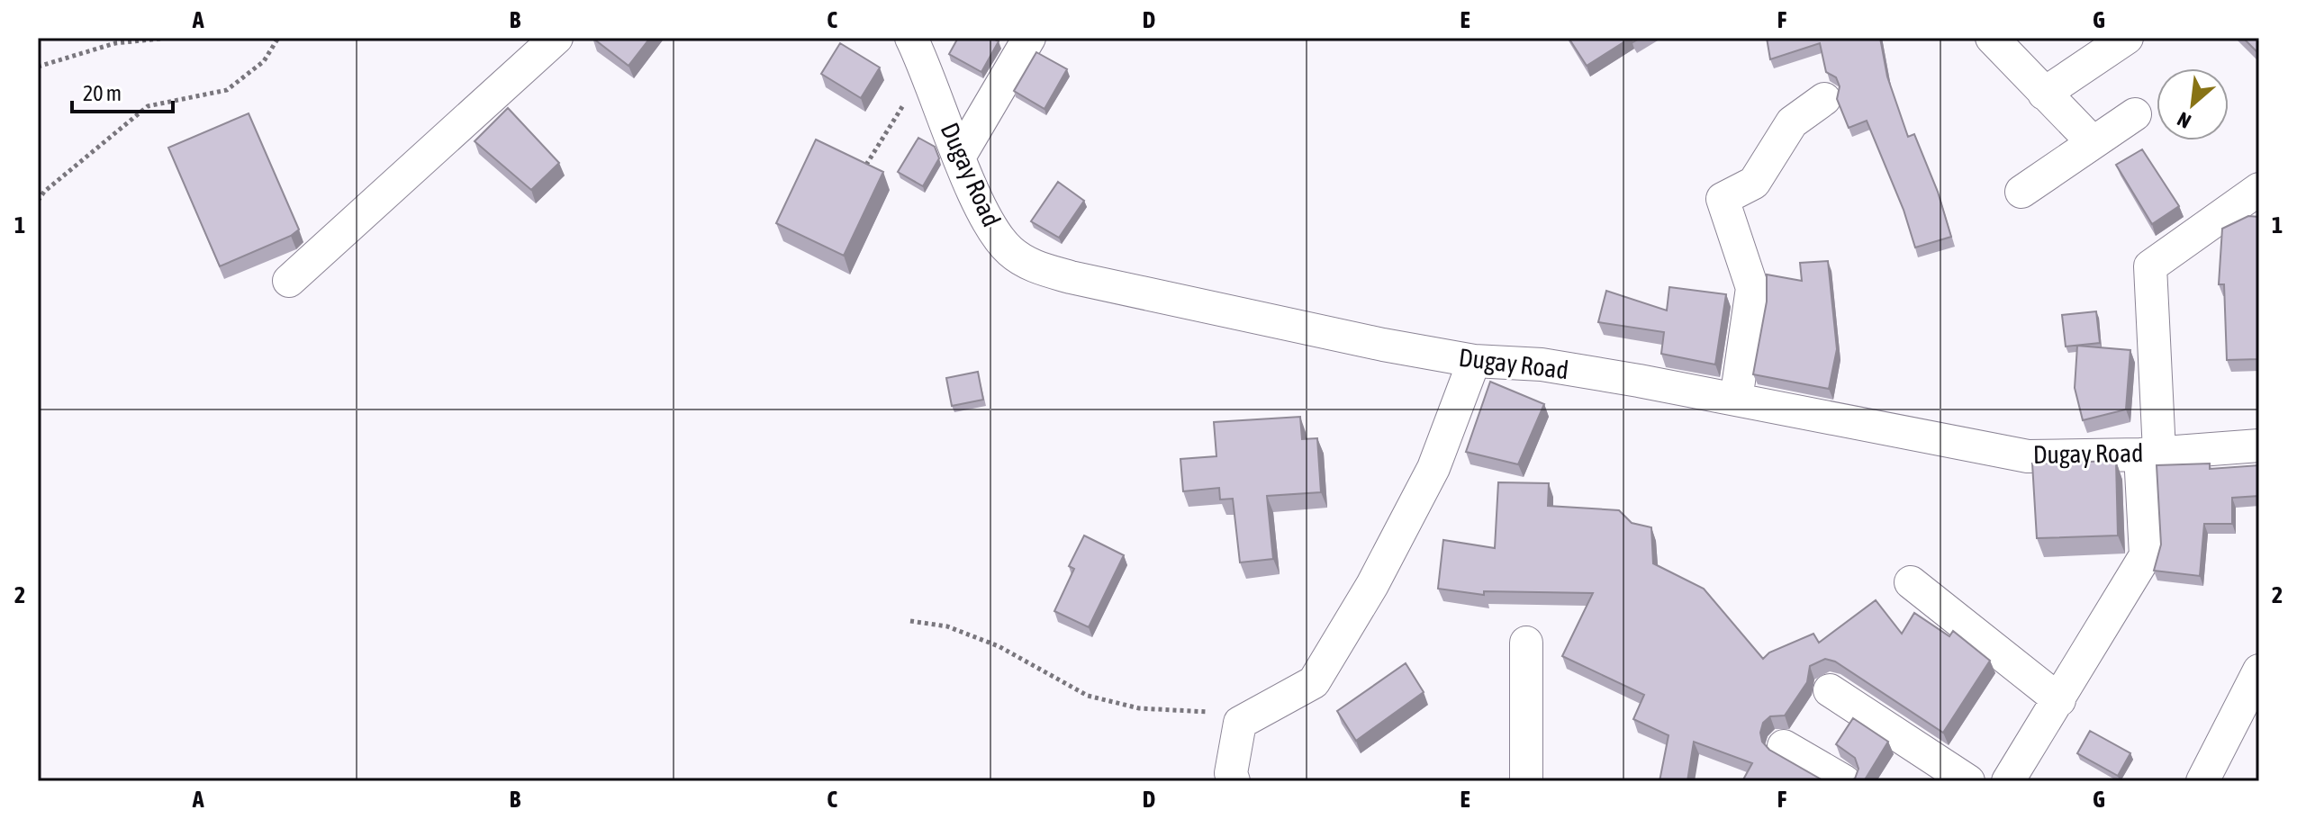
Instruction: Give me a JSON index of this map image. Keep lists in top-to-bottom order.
{
  "streets": {
    "street": ["Dugay Road"]
  },
  "scale_bar": "20 m",
  "north": "bottom left",
  "grid": {
    "columns": [
      "A",
      "B",
      "C",
      "D",
      "E",
      "F",
      "G"
    ],
    "rows": ["1", "2"]
  }
}
